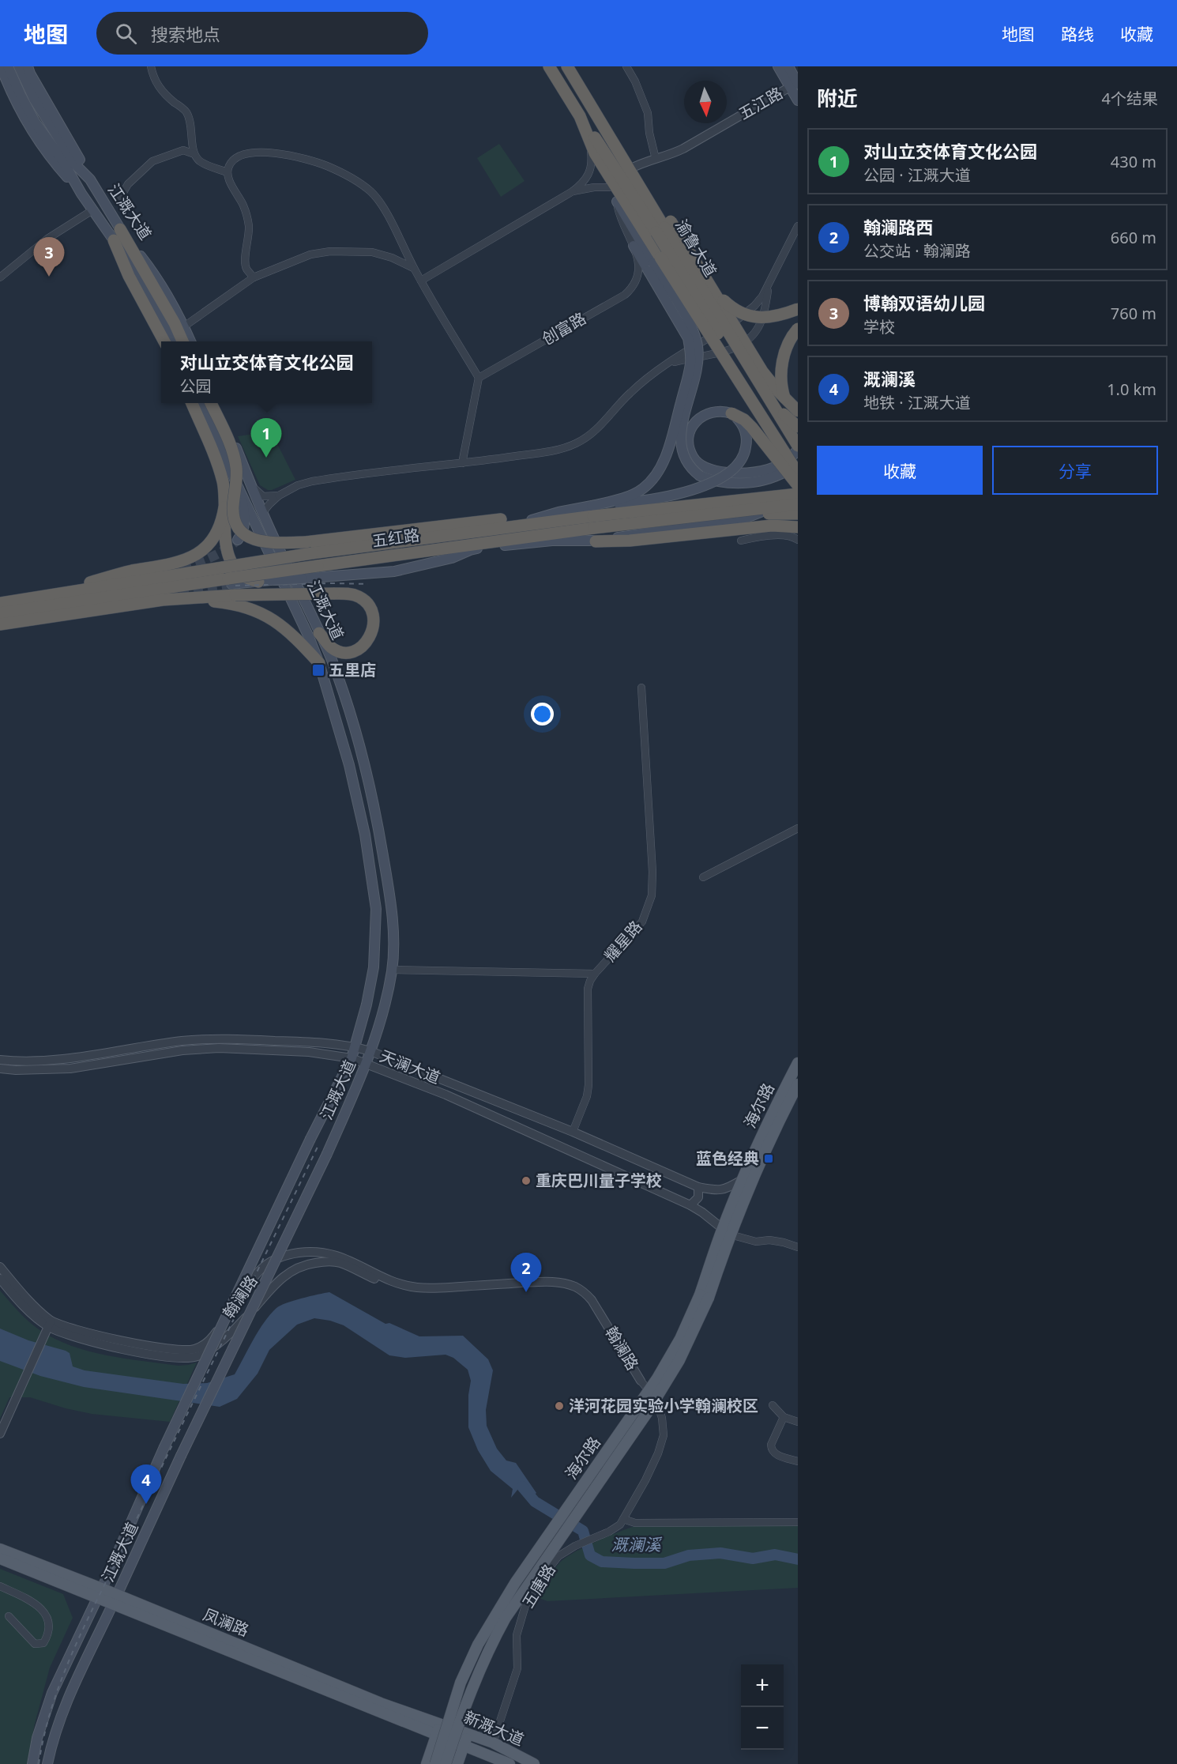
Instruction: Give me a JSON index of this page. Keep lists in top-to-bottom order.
{
  "streets": {
    "highway": ["渝鲁大道", "五红路"],
    "main road": [
      "江溉大道",
      "海尔路",
      "凤澜路",
      "新溉大道"
    ],
    "street": [
      "五江路",
      "创富路",
      "耀星路",
      "天澜大道",
      "翰澜路",
      "五唐路"
    ]
  },
  "crossings": [
    ["五江路", "渝鲁大道"],
    ["江溉大道", "天澜大道"],
    ["江溉大道", "凤澜路"],
    ["耀星路", "天澜大道"],
    ["天澜大道", "海尔路"],
    ["翰澜路", "五唐路"],
    ["五唐路", "新溉大道"],
    ["凤澜路", "新溉大道"]
  ],
  "water": ["溉澜溪"],
  "places": {
    "transit": ["五里店", "蓝色经典"],
    "other": ["重庆巴川量子学校", "洋河花园实验小学翰澜校区"]
  },
  "north": "bottom",
  "page": {
    "header": "地图",
    "search": "搜索地点",
    "nav": ["地图", "路线", "收藏"],
    "heading": ["附近", "4个结果"],
    "list": [
      {
        "mark": "1",
        "name": "对山立交体育文化公园",
        "note": "公园 · 江溉大道",
        "value": "430 m"
      },
      {
        "mark": "2",
        "name": "翰澜路西",
        "note": "公交站 · 翰澜路",
        "value": "660 m"
      },
      {
        "mark": "3",
        "name": "博翰双语幼儿园",
        "note": "学校",
        "value": "760 m"
      },
      {
        "mark": "4",
        "name": "溉澜溪",
        "note": "地铁 · 江溉大道",
        "value": "1.0 km"
      }
    ],
    "pins": [
      "3",
      "1",
      "2",
      "4"
    ],
    "popup": ["对山立交体育文化公园", "公园"],
    "buttons": ["收藏", "分享"],
    "map_buttons": ["+", "−"]
  }
}
